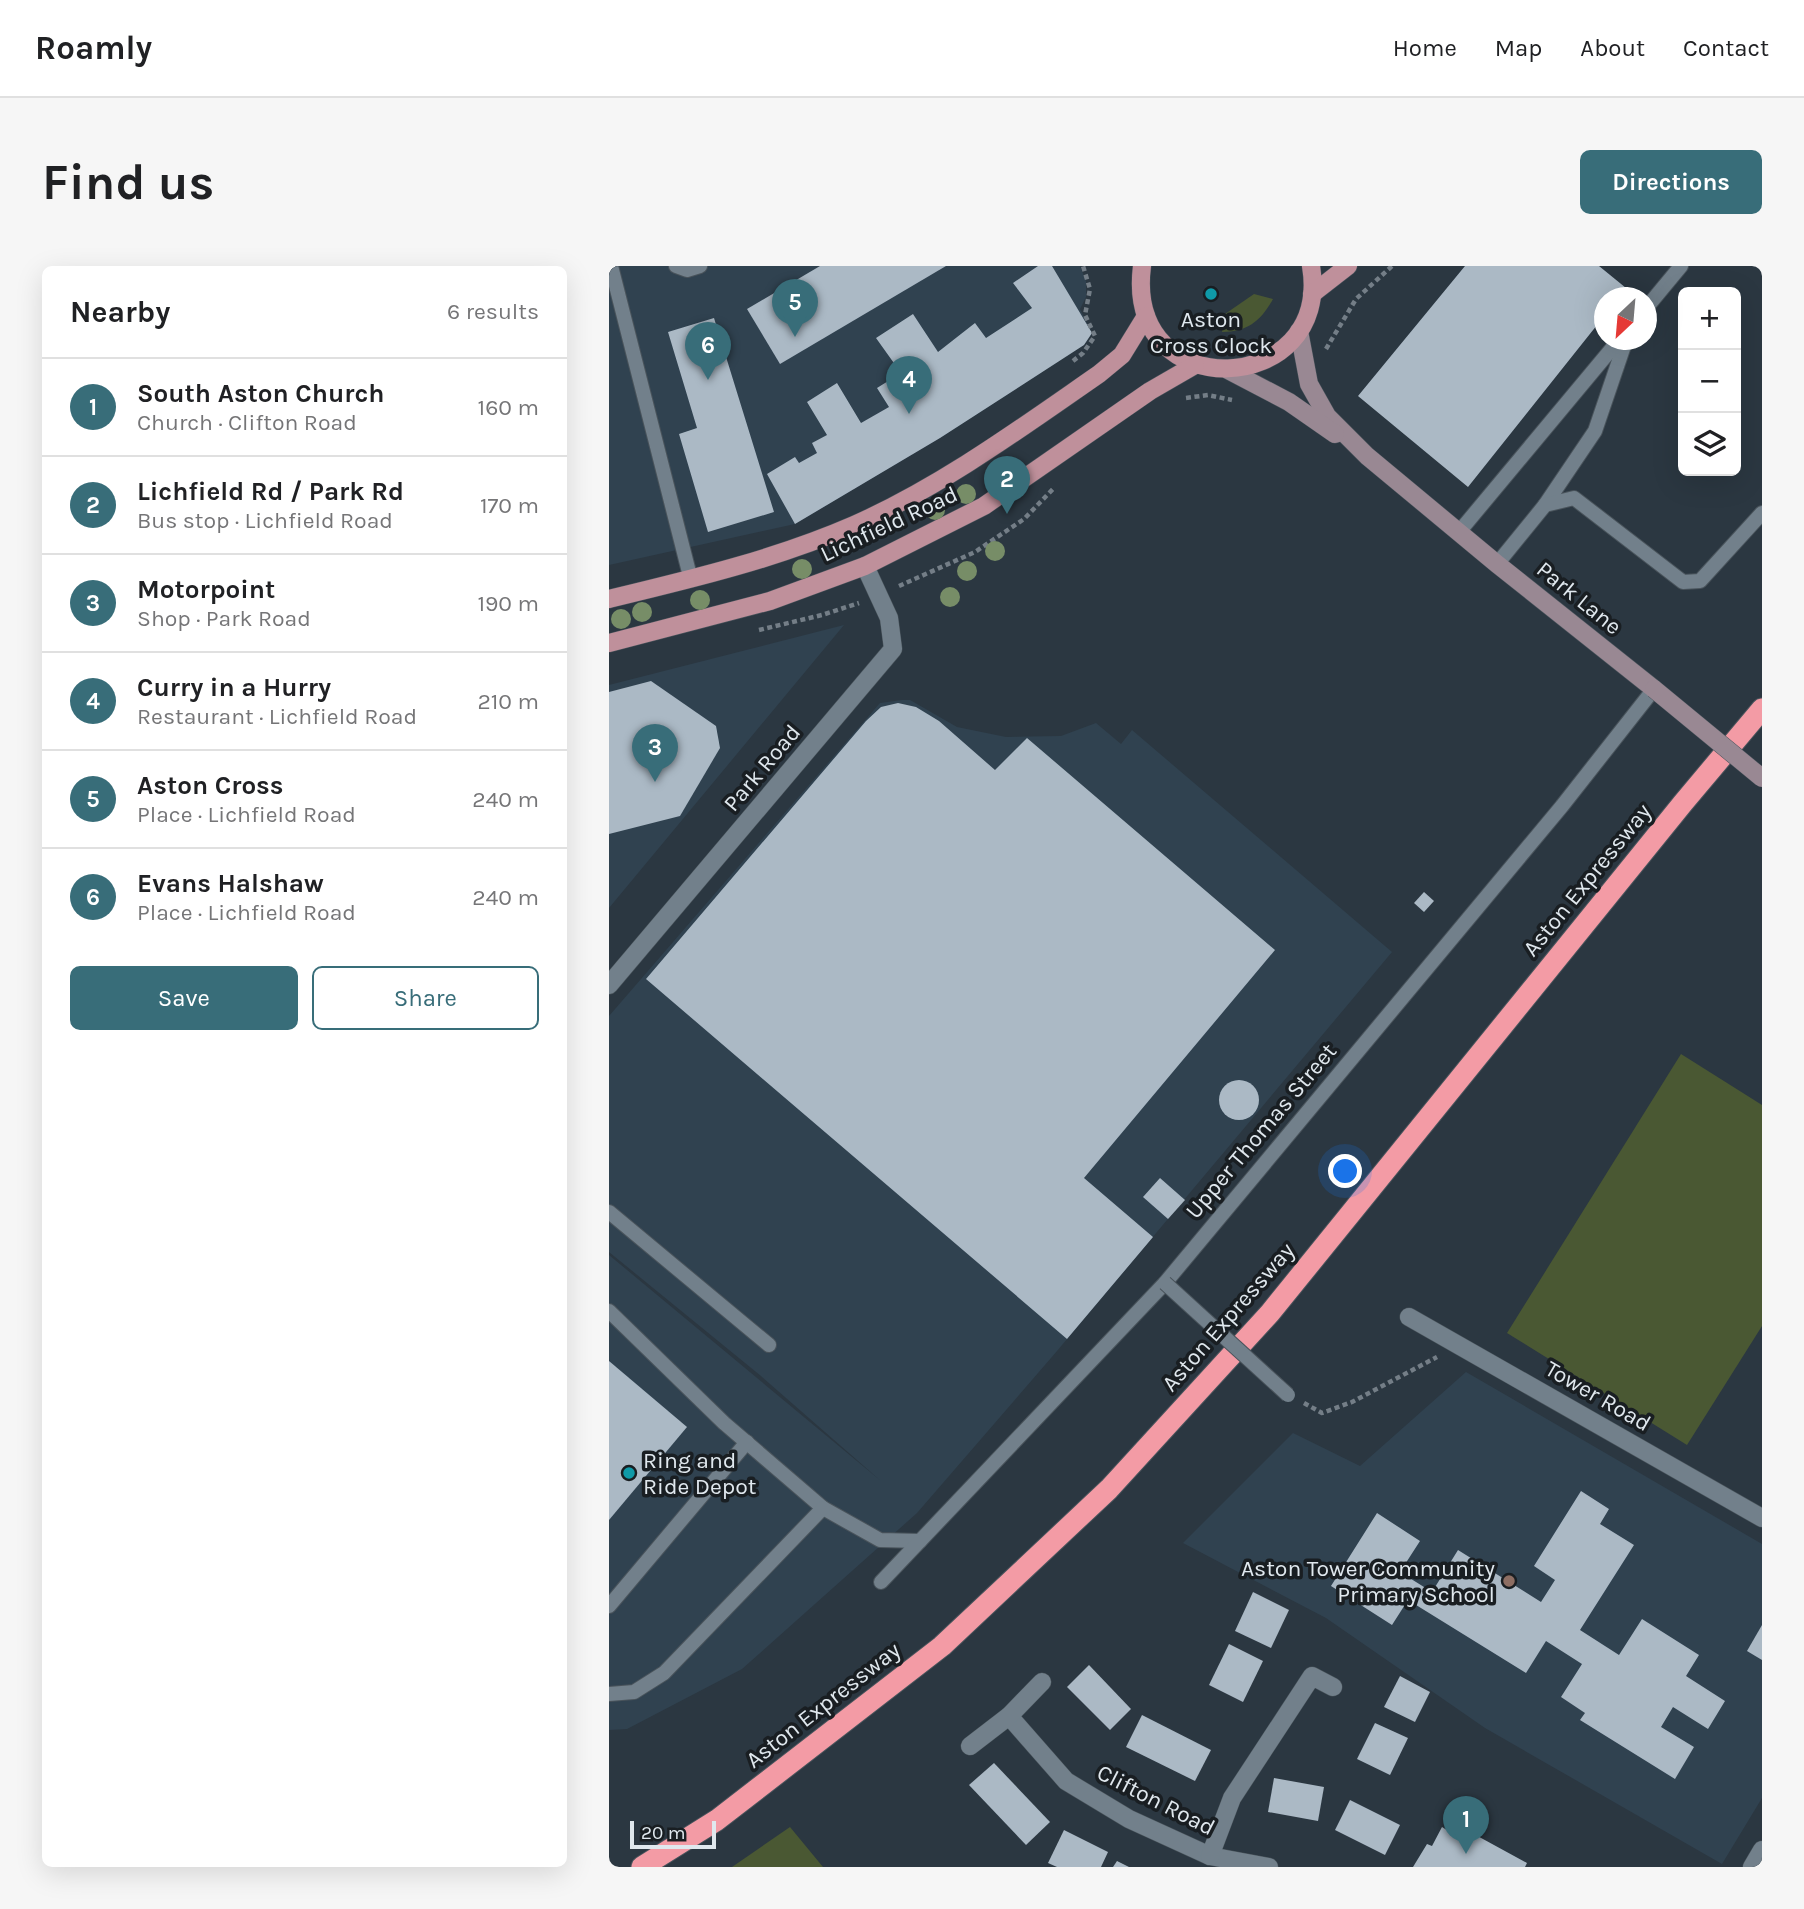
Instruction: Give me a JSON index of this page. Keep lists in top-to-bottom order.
{
  "streets": {
    "highway": ["Aston Expressway"],
    "main road": ["Lichfield Road", "Park Lane"],
    "street": ["Park Road", "Tower Road", "Clifton Road"],
    "lane": ["Upper Thomas Street"]
  },
  "crossings": [
    ["Lichfield Road", "Park Road"],
    ["Park Lane", "Upper Thomas Street"]
  ],
  "places": ["Aston Cross Clock", "Ring and Ride Depot", "Aston Tower Community Primary School"],
  "scale_bar": "20 m",
  "north": "bottom left",
  "page": {
    "header": "Roamly",
    "nav": [
      "Home",
      "Map",
      "About",
      "Contact"
    ],
    "buttons": [
      "Directions",
      ["Save", "Share"]
    ],
    "title": "Find us",
    "heading": ["Nearby", "6 results"],
    "pins": [
      "5",
      "6",
      "4",
      "2",
      "3",
      "1"
    ],
    "map_buttons": ["+", "−"],
    "list": [
      {
        "mark": "1",
        "name": "South Aston Church",
        "note": "Church · Clifton Road",
        "value": "160 m"
      },
      {
        "mark": "2",
        "name": "Lichfield Rd / Park Rd",
        "note": "Bus stop · Lichfield Road",
        "value": "170 m"
      },
      {
        "mark": "3",
        "name": "Motorpoint",
        "note": "Shop · Park Road",
        "value": "190 m"
      },
      {
        "mark": "4",
        "name": "Curry in a Hurry",
        "note": "Restaurant · Lichfield Road",
        "value": "210 m"
      },
      {
        "mark": "5",
        "name": "Aston Cross",
        "note": "Place · Lichfield Road",
        "value": "240 m"
      },
      {
        "mark": "6",
        "name": "Evans Halshaw",
        "note": "Place · Lichfield Road",
        "value": "240 m"
      }
    ],
    "scale": "20 m"
  }
}
